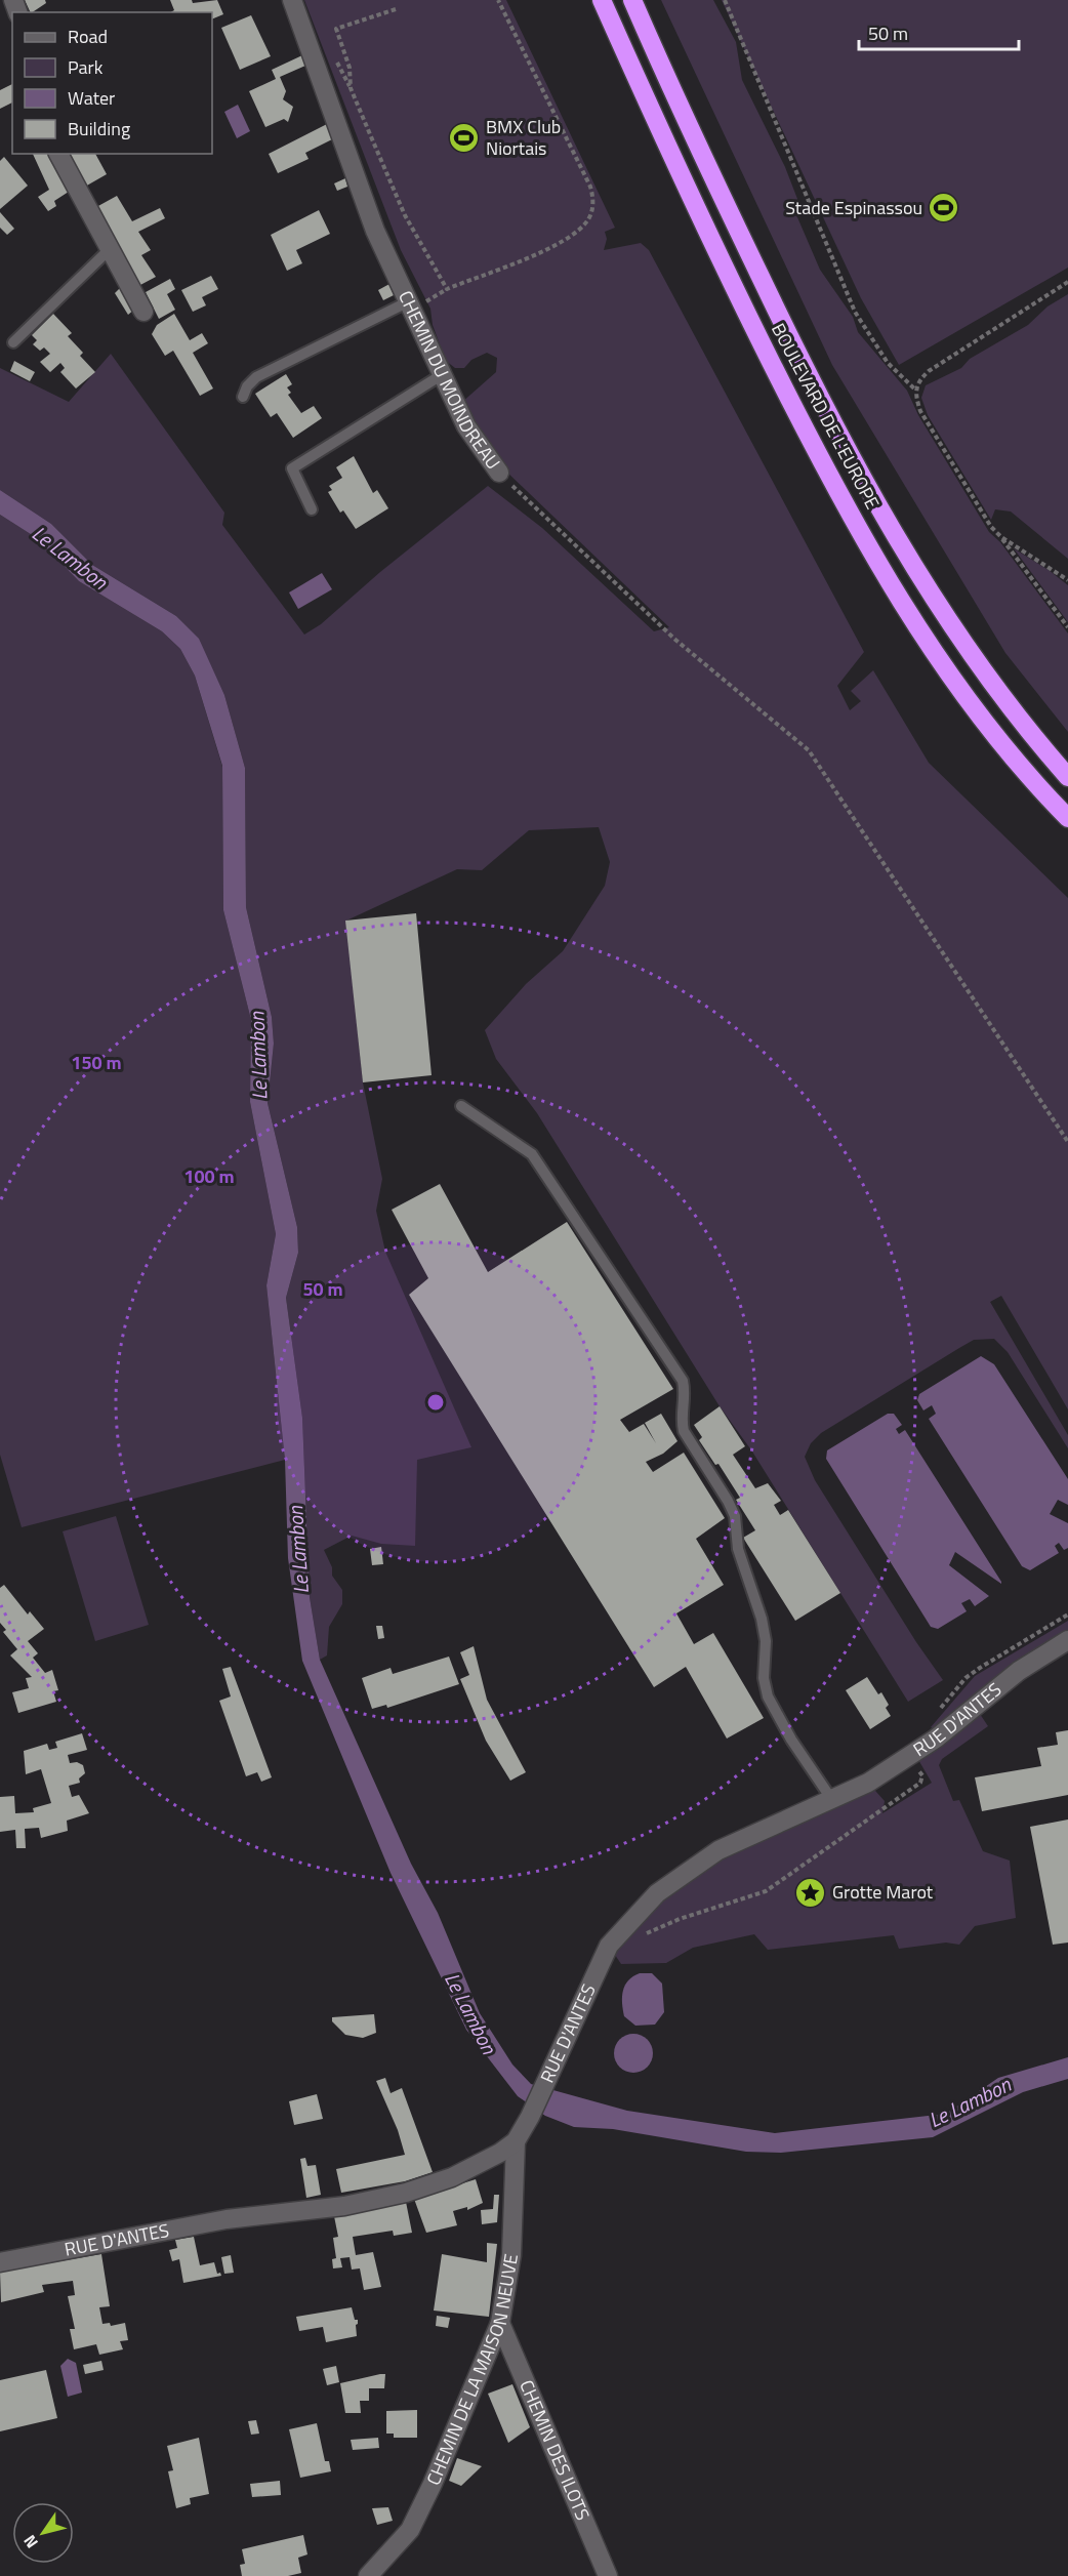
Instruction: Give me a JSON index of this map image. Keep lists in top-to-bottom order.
{
  "streets": {
    "highway": ["BOULEVARD DE L'EUROPE"],
    "street": [
      "CHEMIN DU MOINDREAU",
      "RUE D'ANTES",
      "CHEMIN DE LA MAISON NEUVE",
      "CHEMIN DES ILOTS"
    ]
  },
  "crossings": [
    ["RUE D'ANTES", "CHEMIN DE LA MAISON NEUVE"],
    ["CHEMIN DE LA MAISON NEUVE", "CHEMIN DES ILOTS"]
  ],
  "water": ["Le Lambon"],
  "places": {
    "sports": ["BMX Club Niortais", "Stade Espinassou"],
    "place": ["Grotte Marot"]
  },
  "legend": [
    "Road",
    "Park",
    "Water",
    "Building"
  ],
  "scale_bar": "50 m",
  "north": "bottom left",
  "rings": ["150 m", "100 m", "50 m"]
}
